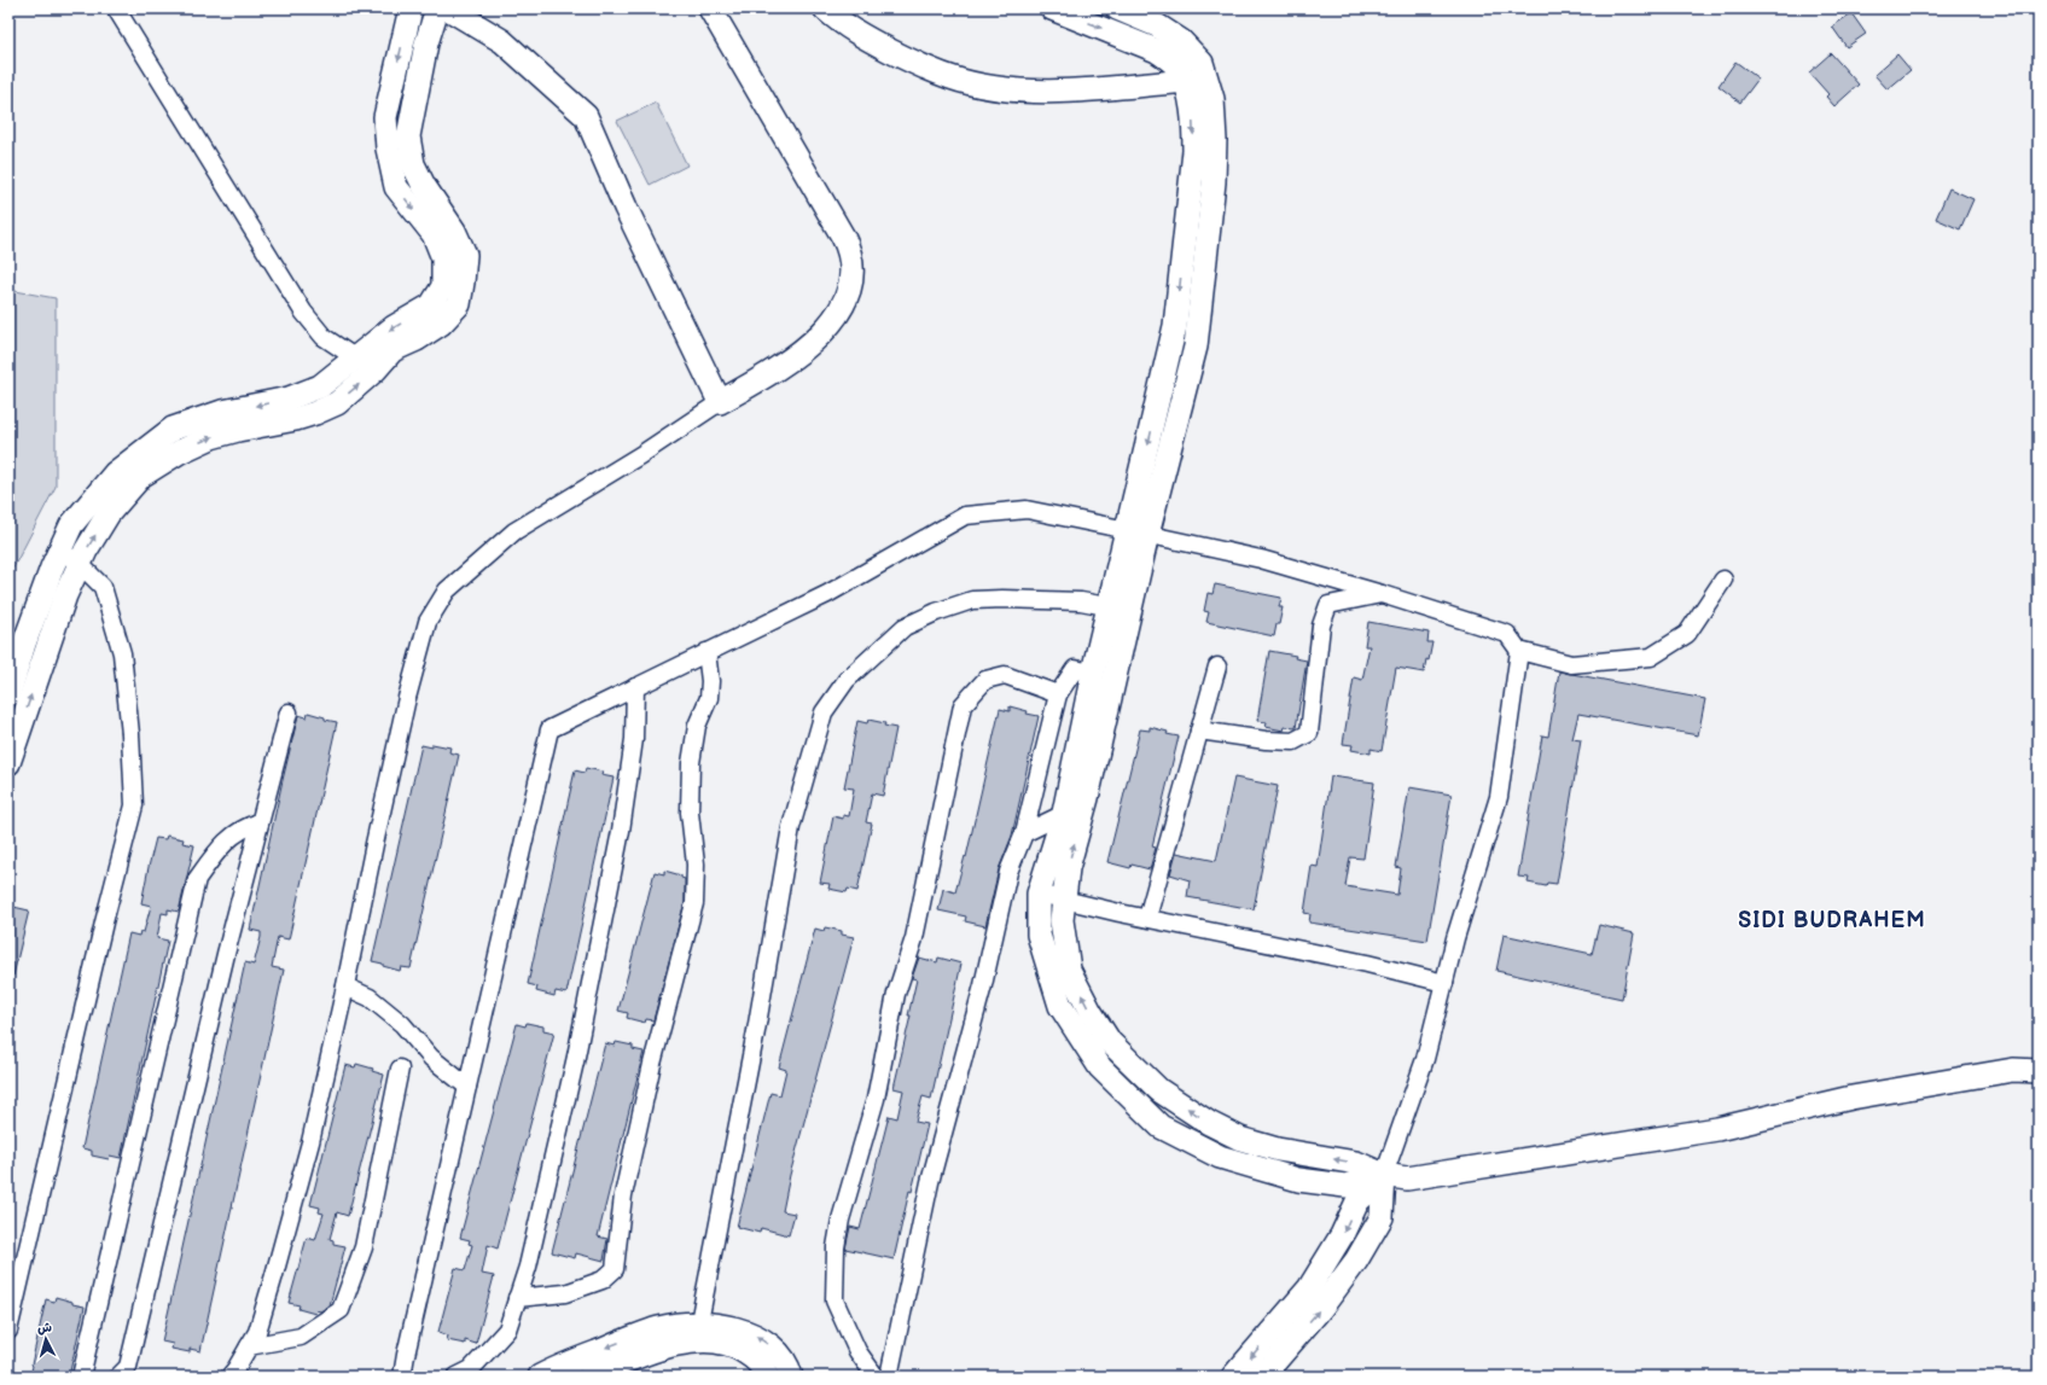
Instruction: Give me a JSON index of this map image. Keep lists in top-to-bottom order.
{
  "districts": ["SIDI BUDRAHEM"],
  "north": "top"
}
